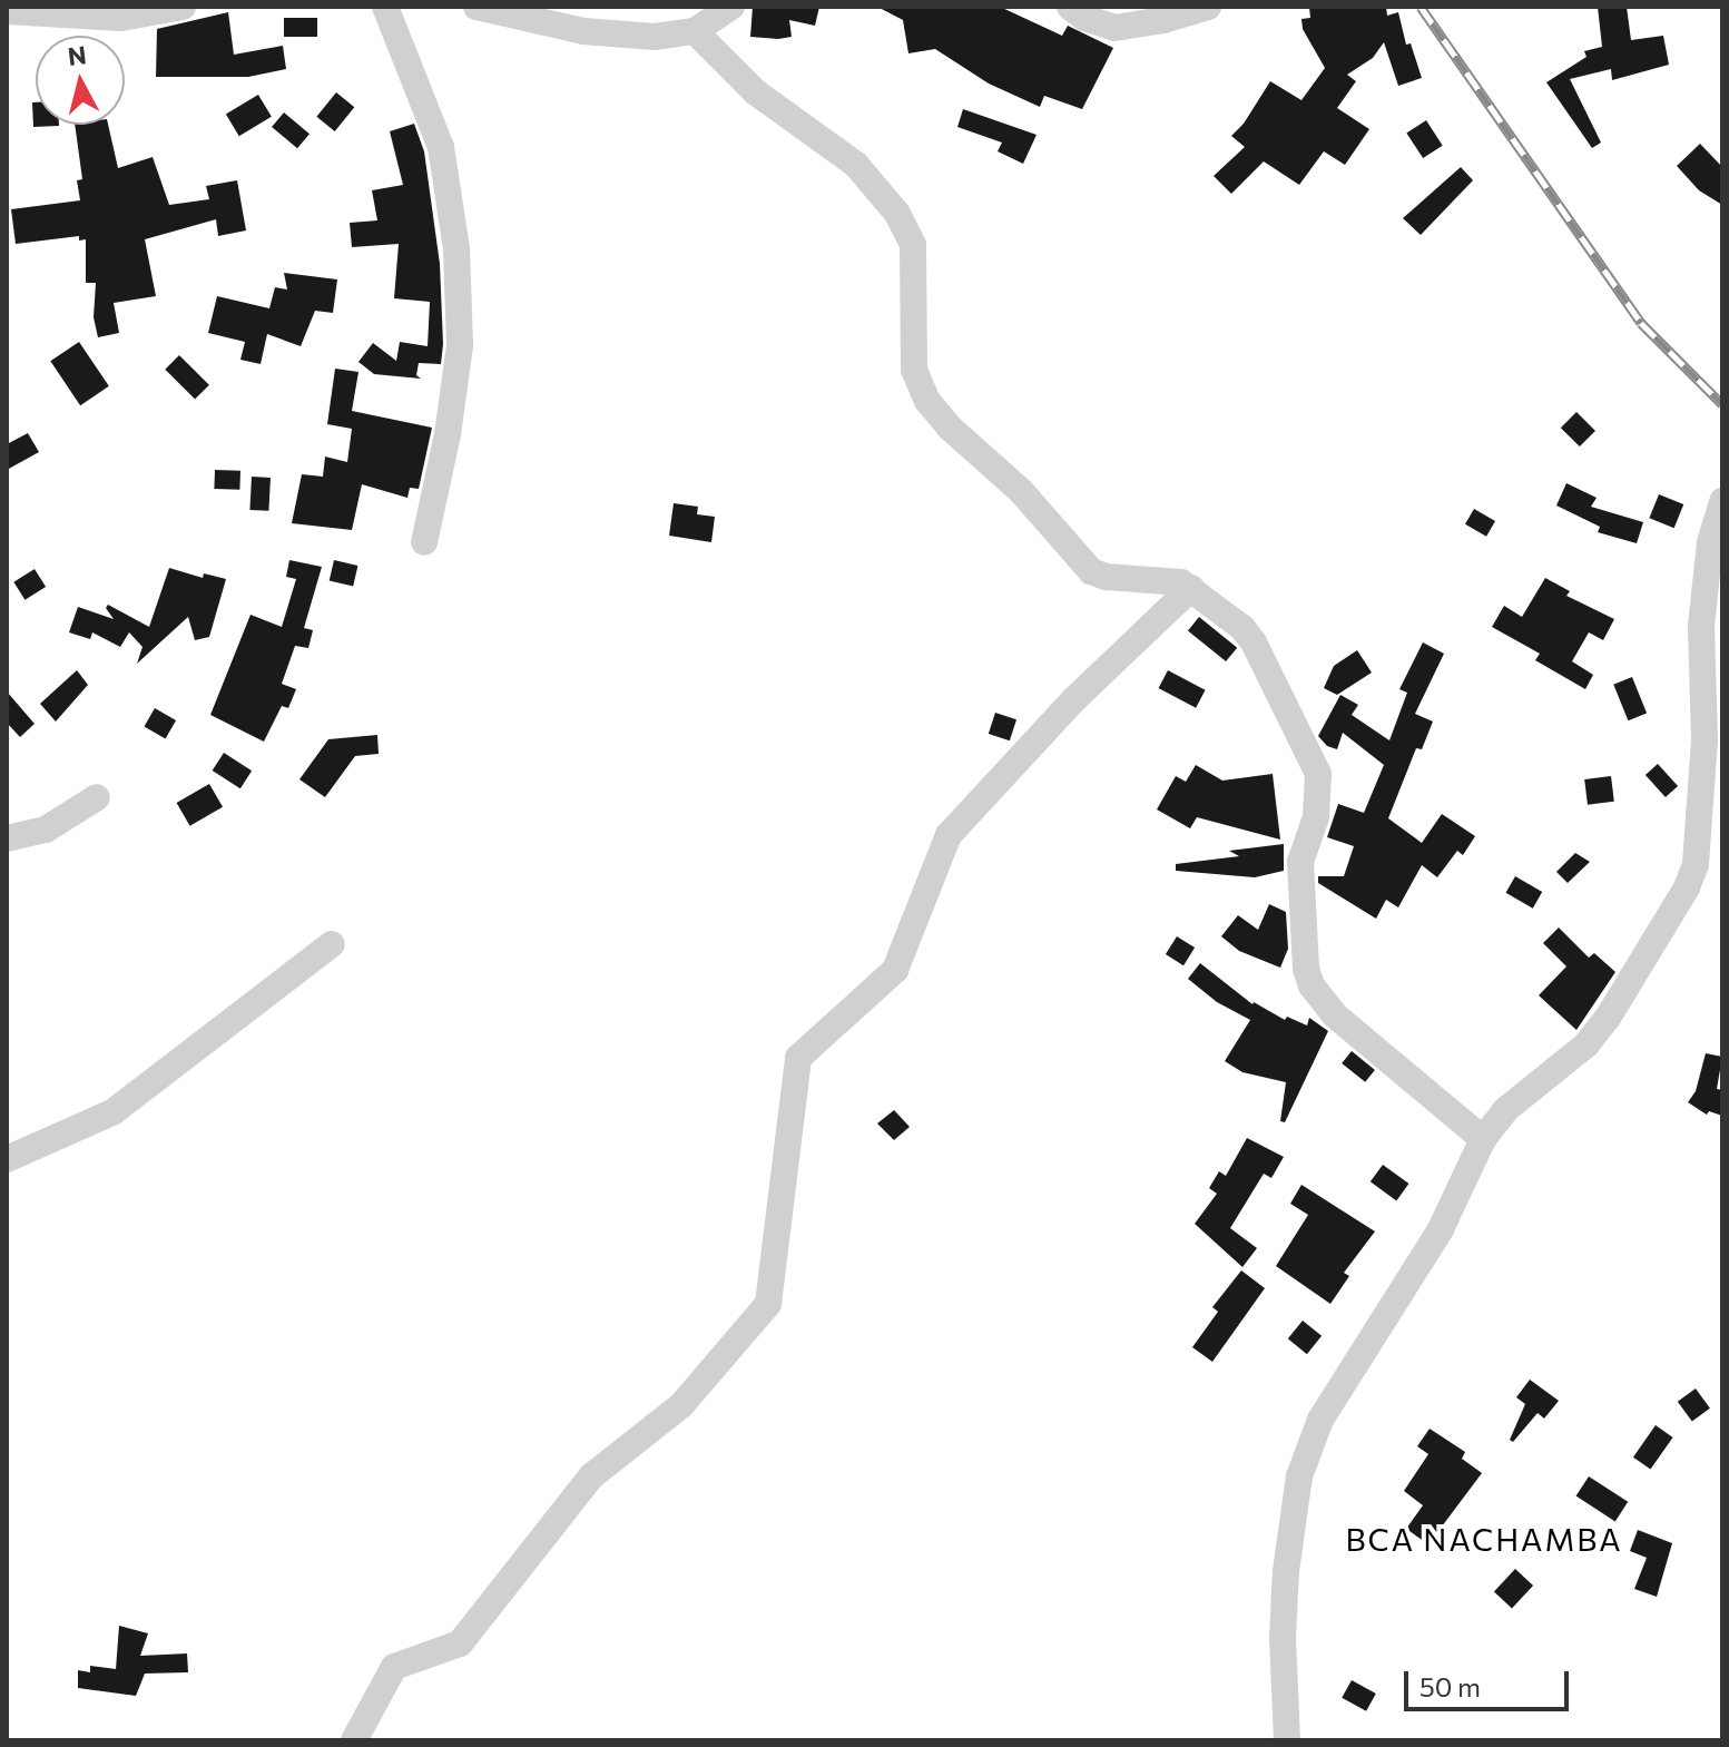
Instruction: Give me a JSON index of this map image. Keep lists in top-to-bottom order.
{
  "districts": ["BCA NACHAMBA"],
  "scale_bar": "50 m",
  "north": "top"
}
